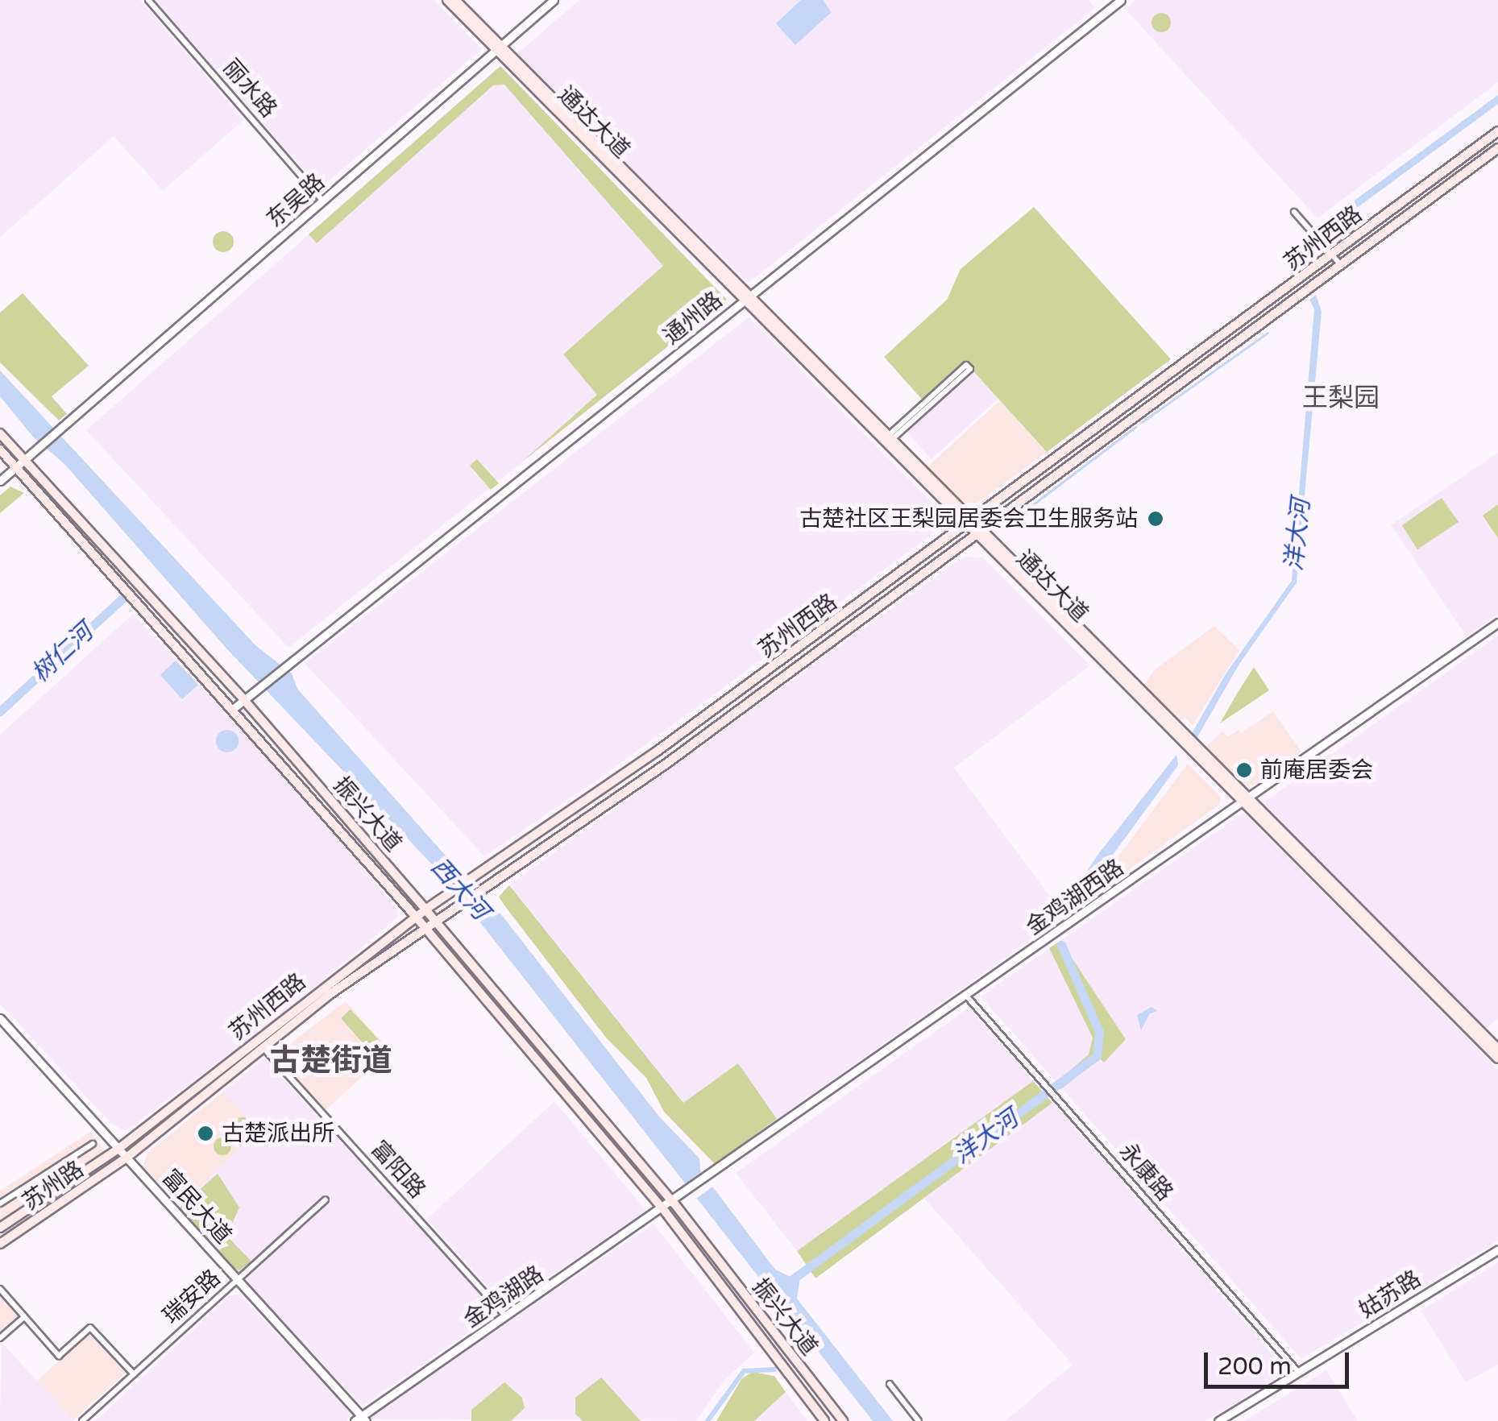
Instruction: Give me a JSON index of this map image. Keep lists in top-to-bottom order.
{
  "streets": {
    "main road": [
      "通达大道",
      "苏州西路",
      "振兴大道",
      "苏州路"
    ],
    "street": [
      "丽水路",
      "东吴路",
      "通州路",
      "金鸡湖西路",
      "富阳路",
      "永康路",
      "富民大道",
      "姑苏路",
      "瑞安路",
      "金鸡湖路"
    ]
  },
  "crossings": [
    ["丽水路", "东吴路"],
    ["通达大道", "东吴路"],
    ["通达大道", "苏州西路"],
    ["通达大道", "通州路"],
    ["通达大道", "金鸡湖西路"],
    ["东吴路", "振兴大道"],
    ["苏州西路", "振兴大道"],
    ["苏州西路", "富阳路"],
    ["苏州西路", "苏州路"],
    ["苏州西路", "富民大道"],
    ["通州路", "振兴大道"],
    ["振兴大道", "金鸡湖西路"],
    ["振兴大道", "金鸡湖路"],
    ["金鸡湖西路", "永康路"],
    ["金鸡湖西路", "金鸡湖路"],
    ["富阳路", "金鸡湖路"],
    ["永康路", "姑苏路"],
    ["苏州路", "富民大道"],
    ["富民大道", "瑞安路"],
    ["富民大道", "金鸡湖路"]
  ],
  "districts": ["王梨园", "古楚街道"],
  "water": ["洋大河", "树仁河", "西大河"],
  "places": ["古楚社区王梨园居委会卫生服务站", "前庵居委会", "古楚派出所"],
  "scale_bar": "200 m"
}
